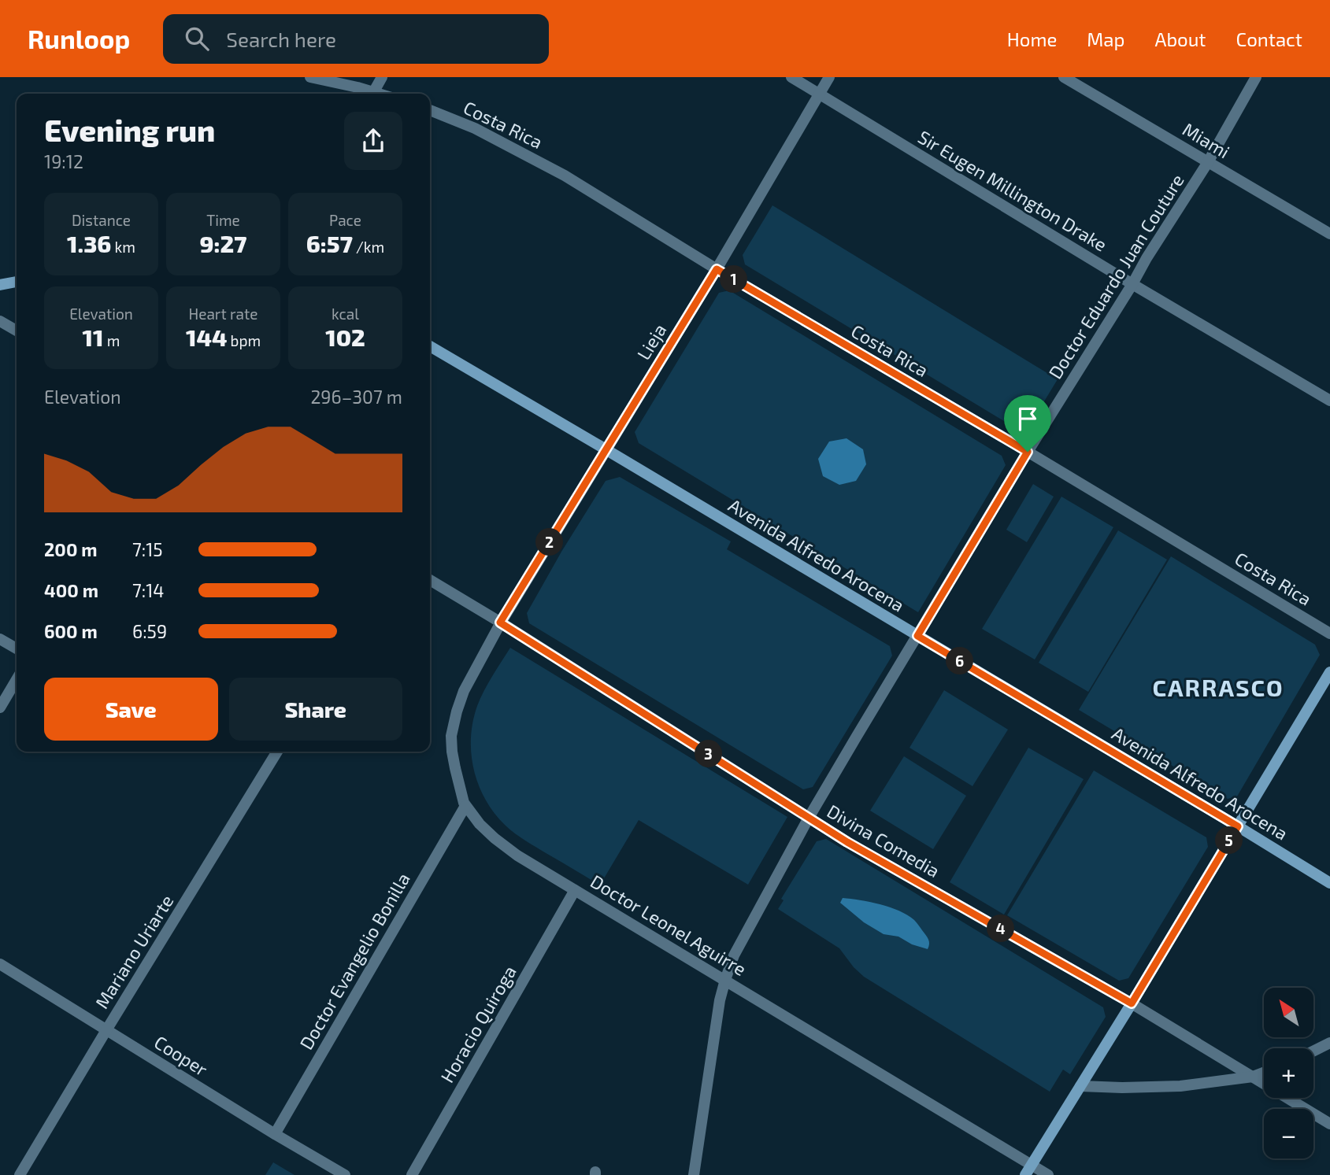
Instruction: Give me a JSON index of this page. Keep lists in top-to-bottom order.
{
  "streets": {
    "street": [
      "Costa Rica",
      "Miami",
      "Sir Eugen Millington Drake",
      "Doctor Eduardo Juan Couture",
      "Lieja",
      "Avenida Alfredo Arocena",
      "Divina Comedia",
      "Doctor Leonel Aguirre",
      "Mariano Uriarte",
      "Doctor Evangelio Bonilla",
      "Horacio Quiroga",
      "Cooper"
    ]
  },
  "crossings": [
    ["Costa Rica", "Doctor Eduardo Juan Couture"],
    ["Costa Rica", "Lieja"],
    ["Miami", "Doctor Eduardo Juan Couture"],
    ["Sir Eugen Millington Drake", "Doctor Eduardo Juan Couture"],
    ["Sir Eugen Millington Drake", "Lieja"],
    ["Doctor Eduardo Juan Couture", "Avenida Alfredo Arocena"],
    ["Doctor Eduardo Juan Couture", "Divina Comedia"],
    ["Doctor Eduardo Juan Couture", "Doctor Leonel Aguirre"],
    ["Lieja", "Avenida Alfredo Arocena"],
    ["Lieja", "Divina Comedia"],
    ["Lieja", "Doctor Leonel Aguirre"],
    ["Divina Comedia", "Doctor Leonel Aguirre"],
    ["Doctor Leonel Aguirre", "Doctor Evangelio Bonilla"],
    ["Doctor Leonel Aguirre", "Horacio Quiroga"],
    ["Mariano Uriarte", "Cooper"],
    ["Doctor Evangelio Bonilla", "Cooper"]
  ],
  "districts": ["CARRASCO"],
  "north": "top left",
  "page": {
    "header": "Runloop",
    "search": "Search here",
    "nav": [
      "Home",
      "Map",
      "About",
      "Contact"
    ],
    "heading": ["Evening run", "19:12"],
    "stats": [
      ["Distance", "1.36 km"],
      ["Time", "9:27"],
      ["Pace", "6:57 /km"],
      ["Elevation", "11 m"],
      ["Heart rate", "144 bpm"],
      ["kcal", "102"]
    ],
    "pins": [
      "1",
      "2",
      "6",
      "3",
      "5",
      "4"
    ],
    "chart": ["Elevation", "296–307 m"],
    "list": [
      {
        "name": "200 m",
        "note": "7:15"
      },
      {
        "name": "400 m",
        "note": "7:14"
      },
      {
        "name": "600 m",
        "note": "6:59"
      }
    ],
    "buttons": ["Save", "Share"],
    "map_buttons": ["+", "−"]
  }
}
